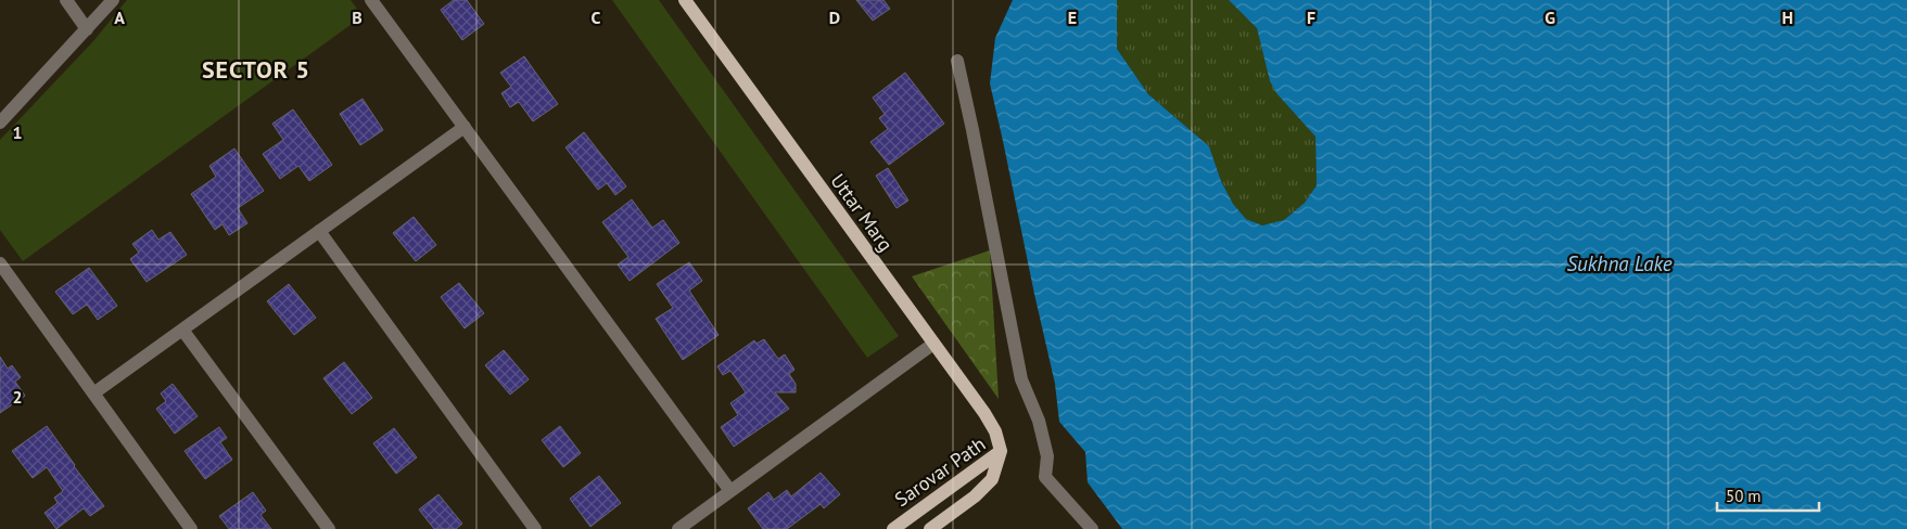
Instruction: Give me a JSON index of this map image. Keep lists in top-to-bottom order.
{
  "streets": {
    "main road": ["Uttar Marg", "Sarovar Path"]
  },
  "crossings": [
    ["Uttar Marg", "Sarovar Path"]
  ],
  "districts": ["SECTOR 5"],
  "water": ["Sukhna Lake"],
  "scale_bar": "50 m",
  "grid": {
    "columns": [
      "A",
      "B",
      "C",
      "D",
      "E",
      "F",
      "G",
      "H"
    ],
    "rows": ["1", "2"]
  }
}
